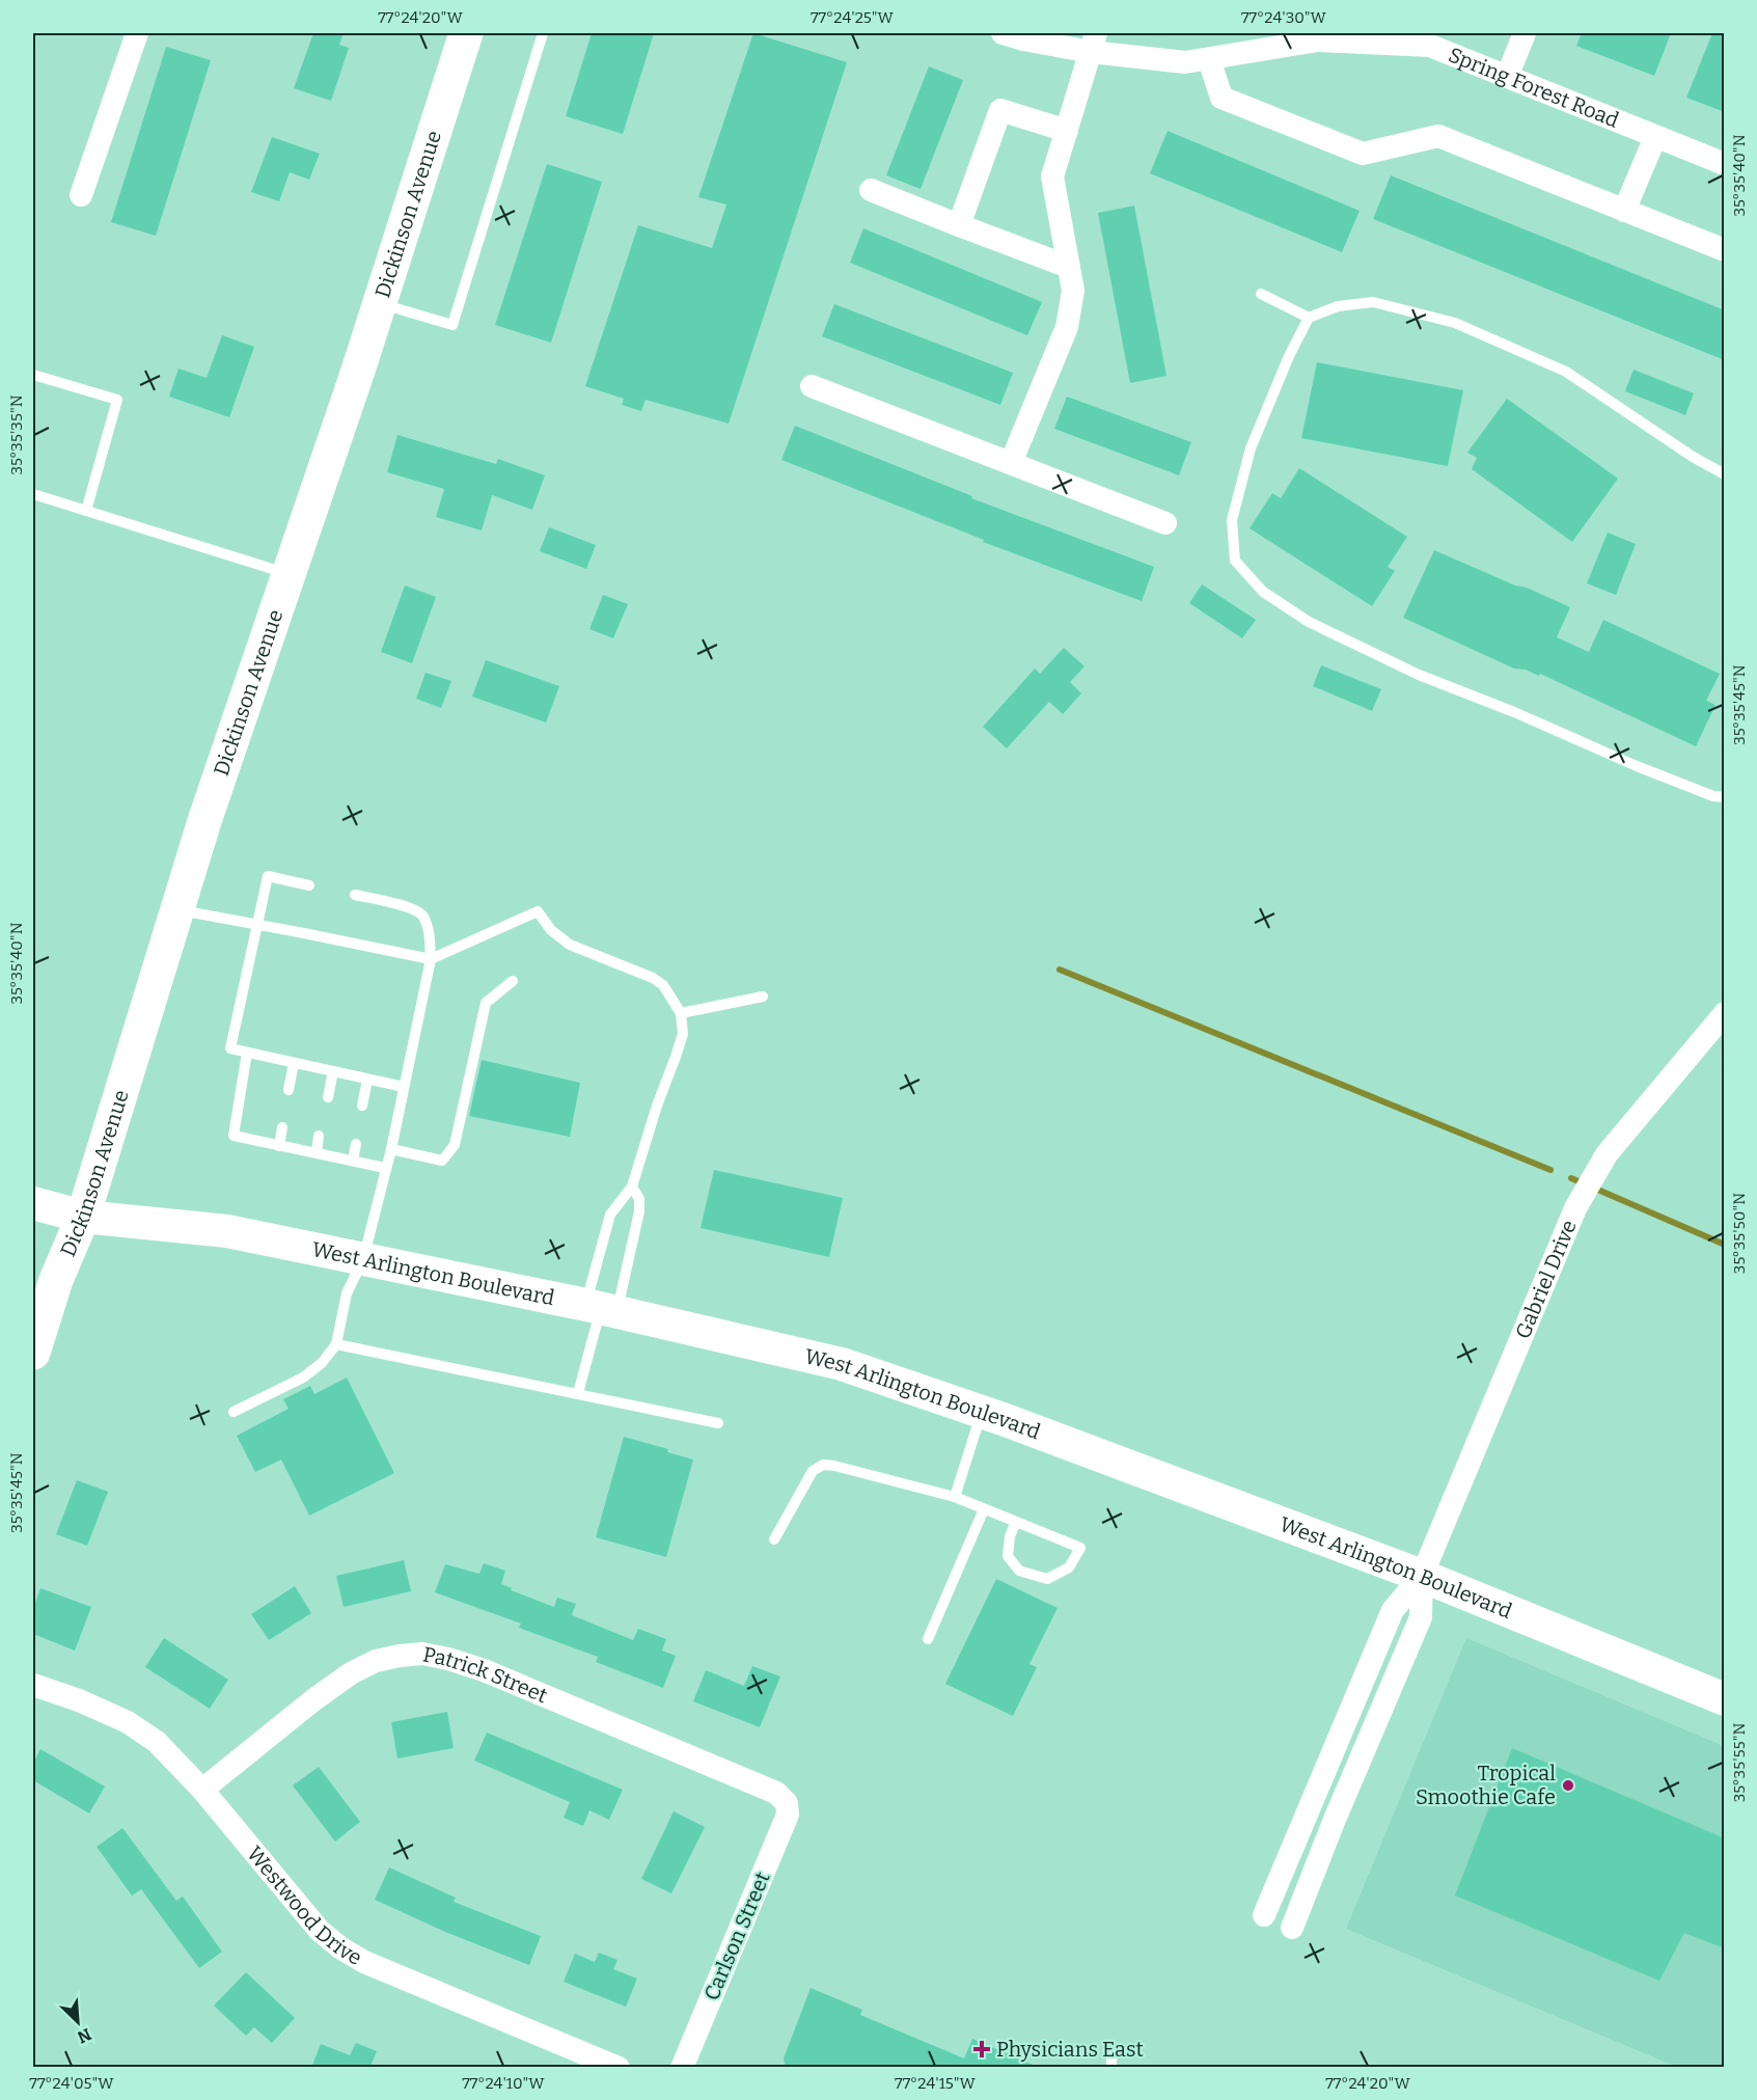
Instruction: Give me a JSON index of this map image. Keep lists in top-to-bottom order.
{
  "streets": {
    "main road": ["Dickinson Avenue", "West Arlington Boulevard"],
    "street": [
      "Spring Forest Road",
      "Gabriel Drive",
      "Patrick Street",
      "Westwood Drive",
      "Carlson Street"
    ]
  },
  "crossings": [
    ["Dickinson Avenue", "West Arlington Boulevard"],
    ["West Arlington Boulevard", "Gabriel Drive"],
    ["Patrick Street", "Westwood Drive"],
    ["Patrick Street", "Carlson Street"]
  ],
  "places": {
    "other": ["Tropical Smoothie Cafe"],
    "health": ["Physicians East"]
  },
  "north": "bottom right",
  "coordinates": [
    "77°24'20\"W",
    "77°24'25\"W",
    "77°24'30\"W",
    "35°35'40\"N",
    "35°35'35\"N",
    "35°35'45\"N",
    "35°35'50\"N",
    "35°35'55\"N",
    "77°24'05\"W",
    "77°24'10\"W",
    "77°24'15\"W"
  ]
}
